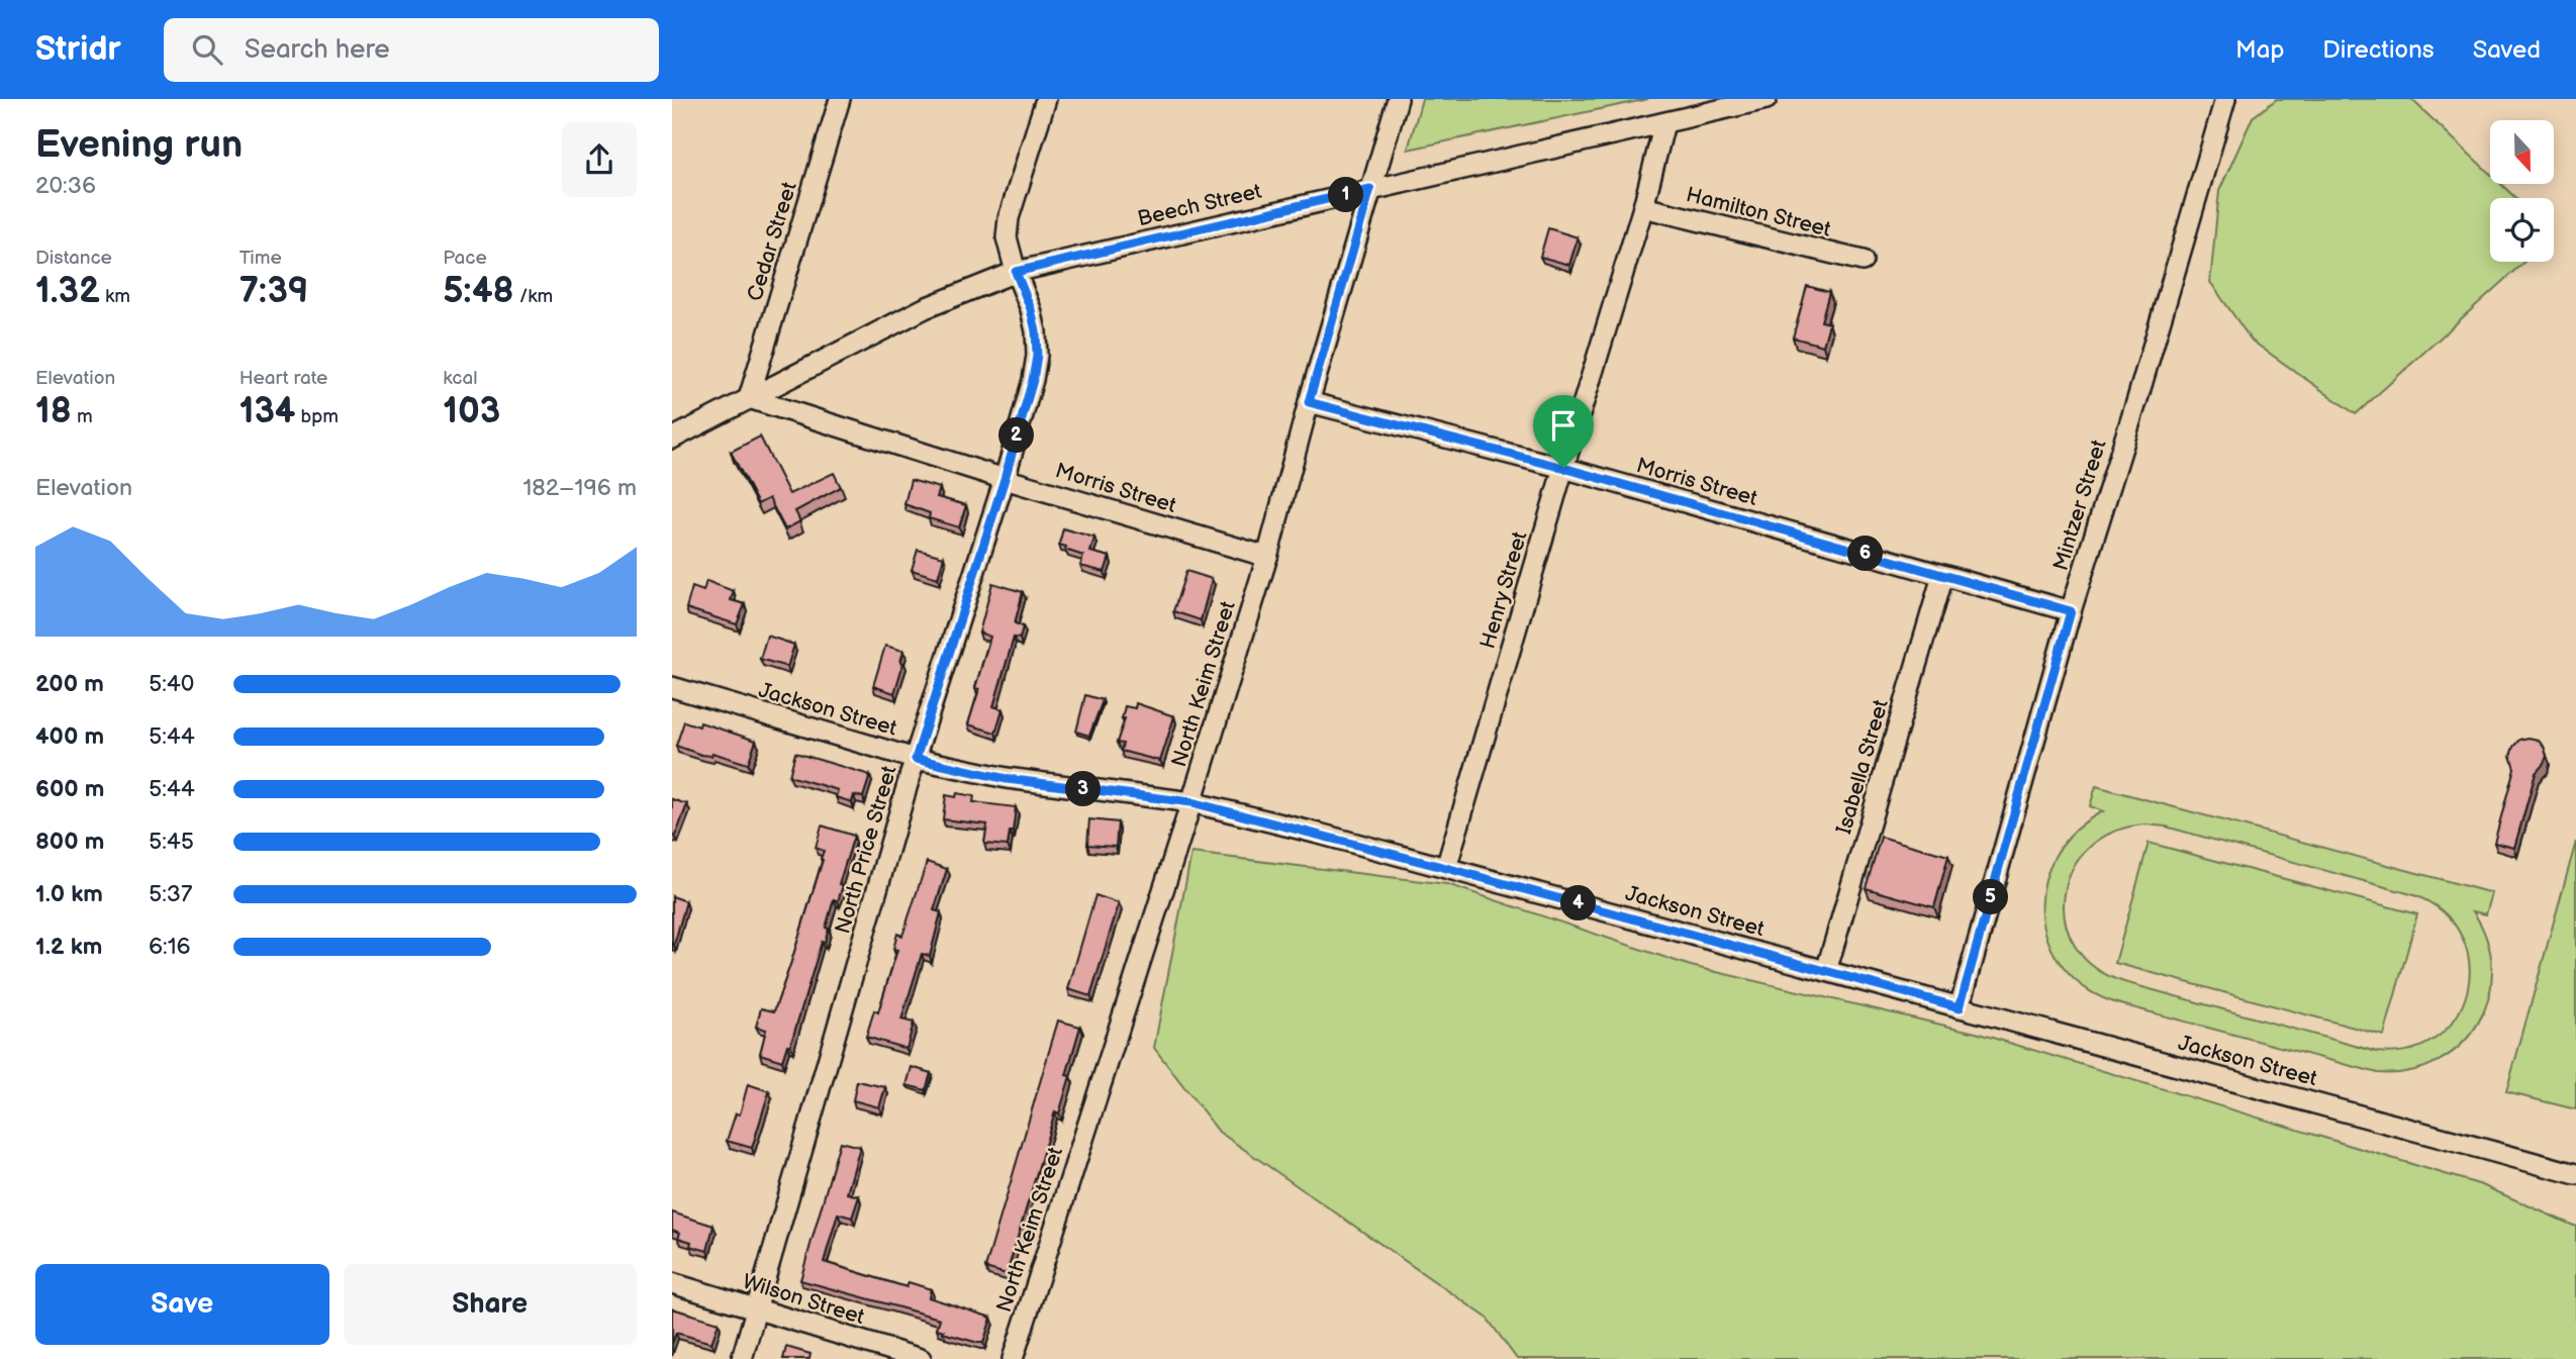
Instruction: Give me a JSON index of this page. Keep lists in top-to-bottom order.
{
  "streets": {
    "street": [
      "Beech Street",
      "Hamilton Street",
      "Cedar Street",
      "Morris Street",
      "Mintzer Street",
      "Henry Street",
      "North Keim Street",
      "Jackson Street",
      "Isabella Street",
      "North Price Street",
      "Wilson Street"
    ]
  },
  "crossings": [
    ["Beech Street", "Cedar Street"],
    ["Beech Street", "Morris Street"],
    ["Beech Street", "Henry Street"],
    ["Beech Street", "North Keim Street"],
    ["Beech Street", "North Price Street"],
    ["Hamilton Street", "Henry Street"],
    ["Cedar Street", "Morris Street"],
    ["Morris Street", "Mintzer Street"],
    ["Morris Street", "Henry Street"],
    ["Morris Street", "North Keim Street"],
    ["Morris Street", "Isabella Street"],
    ["Morris Street", "North Price Street"],
    ["Mintzer Street", "Jackson Street"],
    ["Henry Street", "Jackson Street"],
    ["North Keim Street", "Jackson Street"],
    ["Jackson Street", "Isabella Street"],
    ["Jackson Street", "North Price Street"],
    ["North Price Street", "Wilson Street"]
  ],
  "north": "bottom",
  "page": {
    "header": "Stridr",
    "search": "Search here",
    "nav": ["Map", "Directions", "Saved"],
    "heading": ["Evening run", "20:36"],
    "pins": [
      "1",
      "2",
      "6",
      "3",
      "5",
      "4"
    ],
    "stats": [
      ["Distance", "1.32 km"],
      ["Time", "7:39"],
      ["Pace", "5:48 /km"],
      ["Elevation", "18 m"],
      ["Heart rate", "134 bpm"],
      ["kcal", "103"]
    ],
    "chart": ["Elevation", "182–196 m"],
    "list": [
      {
        "name": "200 m",
        "note": "5:40"
      },
      {
        "name": "400 m",
        "note": "5:44"
      },
      {
        "name": "600 m",
        "note": "5:44"
      },
      {
        "name": "800 m",
        "note": "5:45"
      },
      {
        "name": "1.0 km",
        "note": "5:37"
      },
      {
        "name": "1.2 km",
        "note": "6:16"
      }
    ],
    "buttons": ["Save", "Share"]
  }
}
